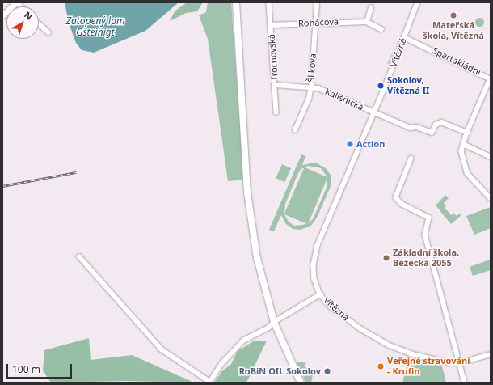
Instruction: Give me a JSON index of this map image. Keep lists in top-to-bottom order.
{
  "streets": {
    "street": [
      "Roháčova",
      "Vítězná",
      "Trocnovská",
      "Spartakiádní",
      "Šlikova",
      "Kališnická"
    ]
  },
  "crossings": [
    ["Roháčova", "Trocnovská"],
    ["Roháčova", "Šlikova"],
    ["Vítězná", "Spartakiádní"],
    ["Vítězná", "Kališnická"],
    ["Trocnovská", "Kališnická"],
    ["Šlikova", "Kališnická"]
  ],
  "water": ["Zatopený lom Gsteinigt"],
  "places": [
    "Mateřská škola, Vítězná",
    "Sokolov, Vítězná II",
    "Action",
    "Základní škola, Běžecká 2055",
    "Veřejné stravování - Krufin",
    "RoBiN OIL Sokolov"
  ],
  "scale_bar": "100 m",
  "north": "top right"
}
